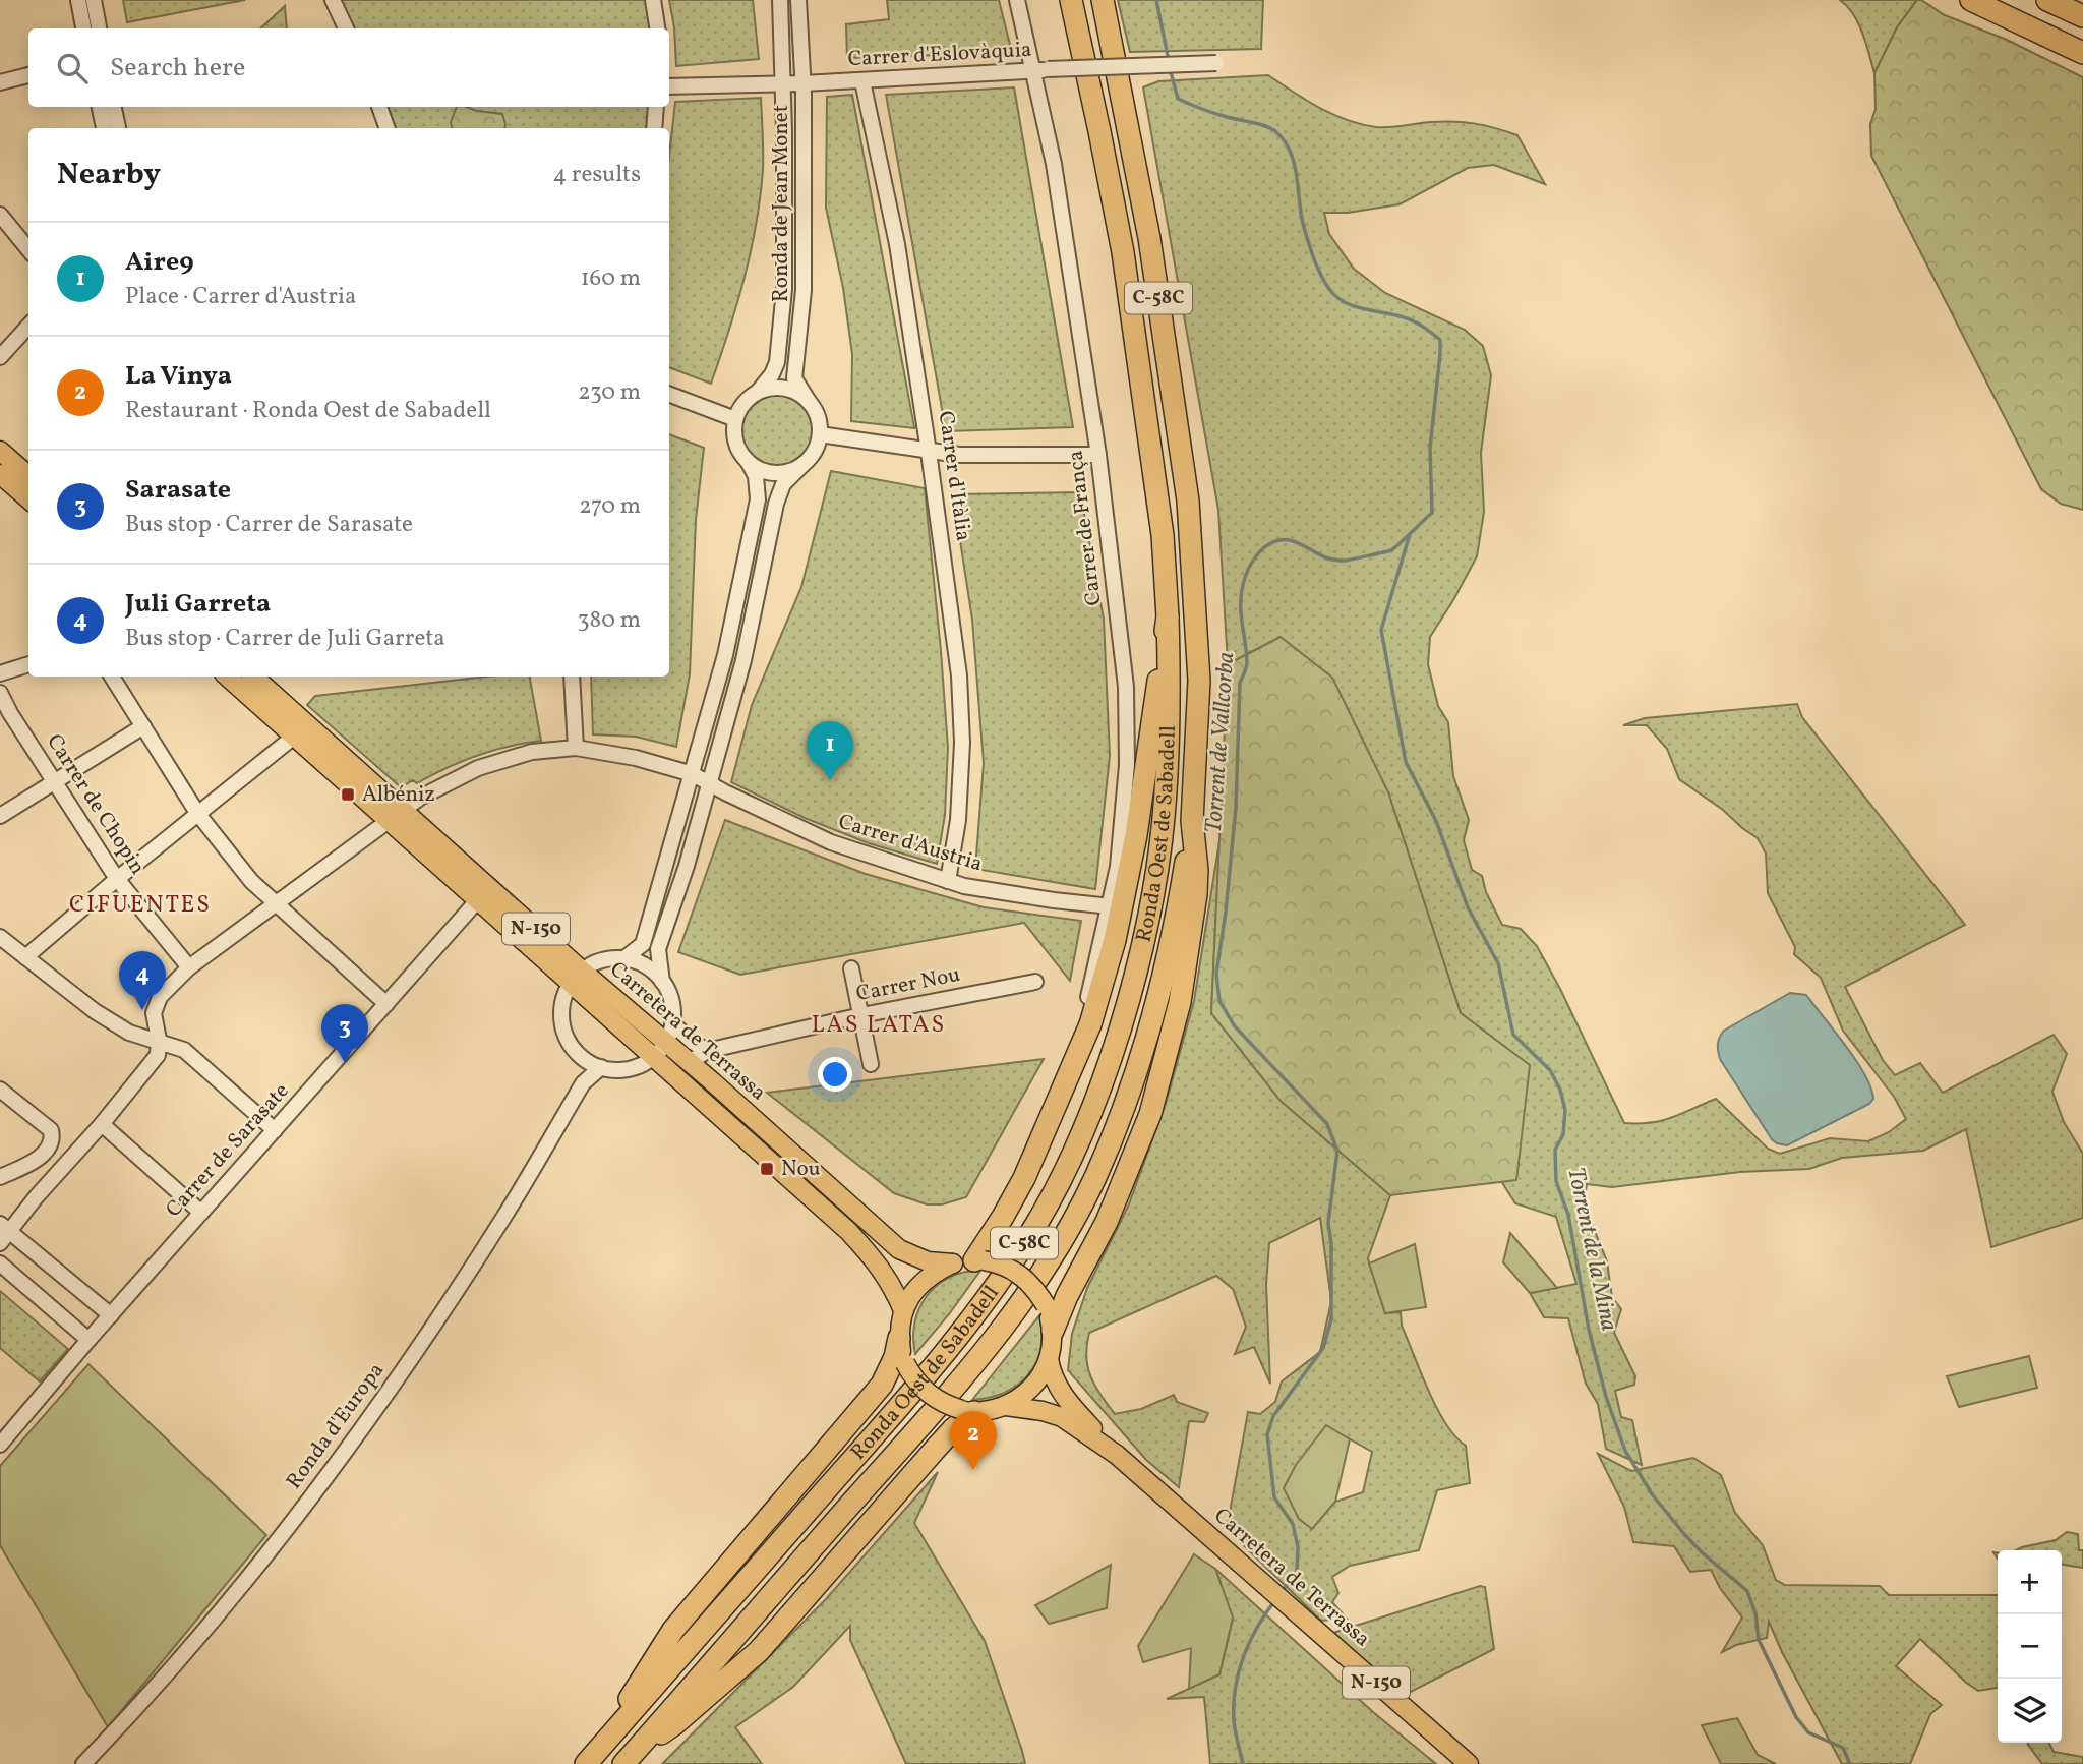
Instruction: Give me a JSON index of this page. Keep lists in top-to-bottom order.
{
  "streets": {
    "highway": ["C-58C", "Ronda Oest de Sabadell"],
    "main road": ["N-150", "Carretera de Terrassa"],
    "street": [
      "Carrer d'Eslovàquia",
      "Ronda de Jean Monet",
      "Carrer d'Itàlia",
      "Carrer de França",
      "Carrer de Chopin",
      "Carrer d'Austria",
      "Carrer Nou",
      "Carrer de Sarasate",
      "Ronda d'Europa"
    ]
  },
  "crossings": [
    ["Carrer d'Eslovàquia", "Ronda de Jean Monet"],
    ["Carrer d'Eslovàquia", "Carrer d'Itàlia"],
    ["Carrer d'Eslovàquia", "Carrer de França"],
    ["C-58C", "Ronda Oest de Sabadell"],
    ["Carrer d'Itàlia", "Carrer d'Austria"],
    ["Carrer de França", "Carrer d'Austria"],
    ["N-150", "Carretera de Terrassa"],
    ["Carrer Nou", "Carretera de Terrassa"],
    ["Carretera de Terrassa", "Carrer de Sarasate"]
  ],
  "districts": ["CIFUENTES", "LAS LATAS"],
  "water": ["Torrent de Vallcorba", "Torrent de la Mina"],
  "places": {
    "transit": ["Albéniz", "Nou"]
  },
  "page": {
    "search": "Search here",
    "heading": ["Nearby", "4 results"],
    "list": [
      {
        "mark": "1",
        "name": "Aire9",
        "note": "Place · Carrer d'Austria",
        "value": "160 m"
      },
      {
        "mark": "2",
        "name": "La Vinya",
        "note": "Restaurant · Ronda Oest de Sabadell",
        "value": "230 m"
      },
      {
        "mark": "3",
        "name": "Sarasate",
        "note": "Bus stop · Carrer de Sarasate",
        "value": "270 m"
      },
      {
        "mark": "4",
        "name": "Juli Garreta",
        "note": "Bus stop · Carrer de Juli Garreta",
        "value": "380 m"
      }
    ],
    "pins": [
      "1",
      "4",
      "3",
      "2"
    ],
    "map_buttons": ["+", "−"]
  }
}
